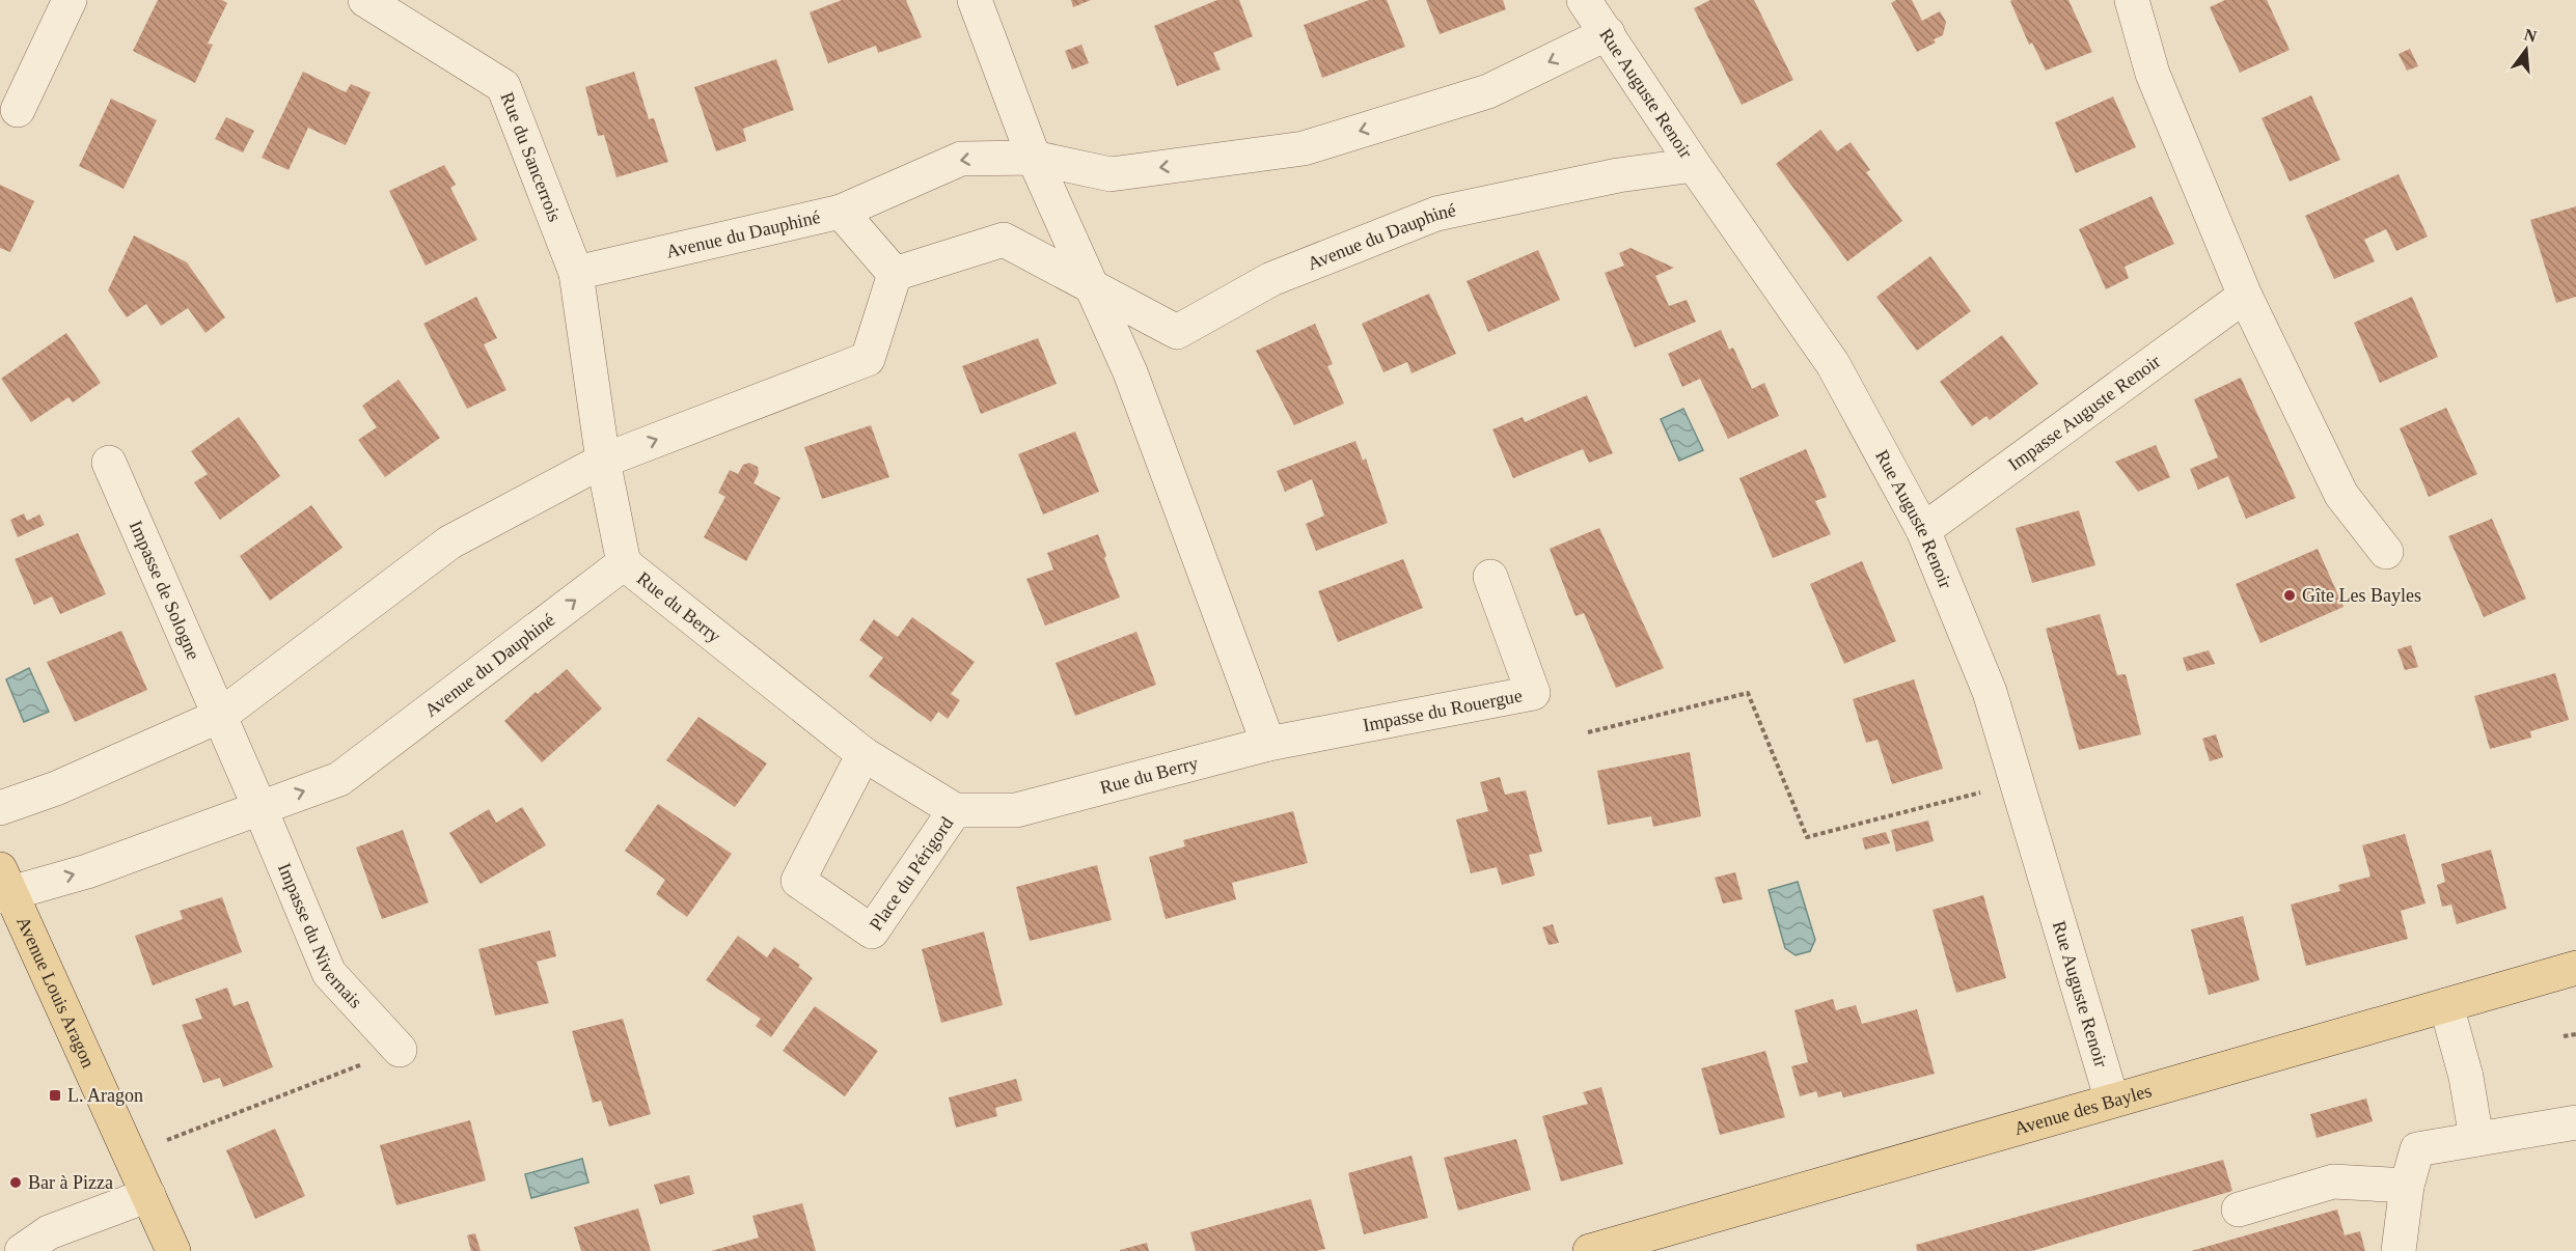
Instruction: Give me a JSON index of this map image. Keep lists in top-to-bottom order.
{
  "streets": {
    "main road": ["Avenue Louis Aragon", "Avenue des Bayles"],
    "street": [
      "Rue Auguste Renoir",
      "Rue du Sancerrois",
      "Avenue du Dauphiné",
      "Impasse Auguste Renoir",
      "Impasse de Sologne",
      "Rue du Berry",
      "Impasse du Rouergue",
      "Place du Périgord",
      "Impasse du Nivernais"
    ]
  },
  "crossings": [
    ["Rue Auguste Renoir", "Avenue du Dauphiné"],
    ["Rue Auguste Renoir", "Impasse Auguste Renoir"],
    ["Rue Auguste Renoir", "Avenue des Bayles"],
    ["Rue du Sancerrois", "Avenue du Dauphiné"],
    ["Avenue du Dauphiné", "Rue du Berry"],
    ["Avenue du Dauphiné", "Impasse du Nivernais"],
    ["Avenue du Dauphiné", "Avenue Louis Aragon"],
    ["Rue du Berry", "Impasse du Rouergue"],
    ["Rue du Berry", "Place du Périgord"]
  ],
  "places": {
    "other": ["Gîte Les Bayles", "Bar à Pizza"],
    "transit": ["L. Aragon"]
  },
  "north": "top"
}
